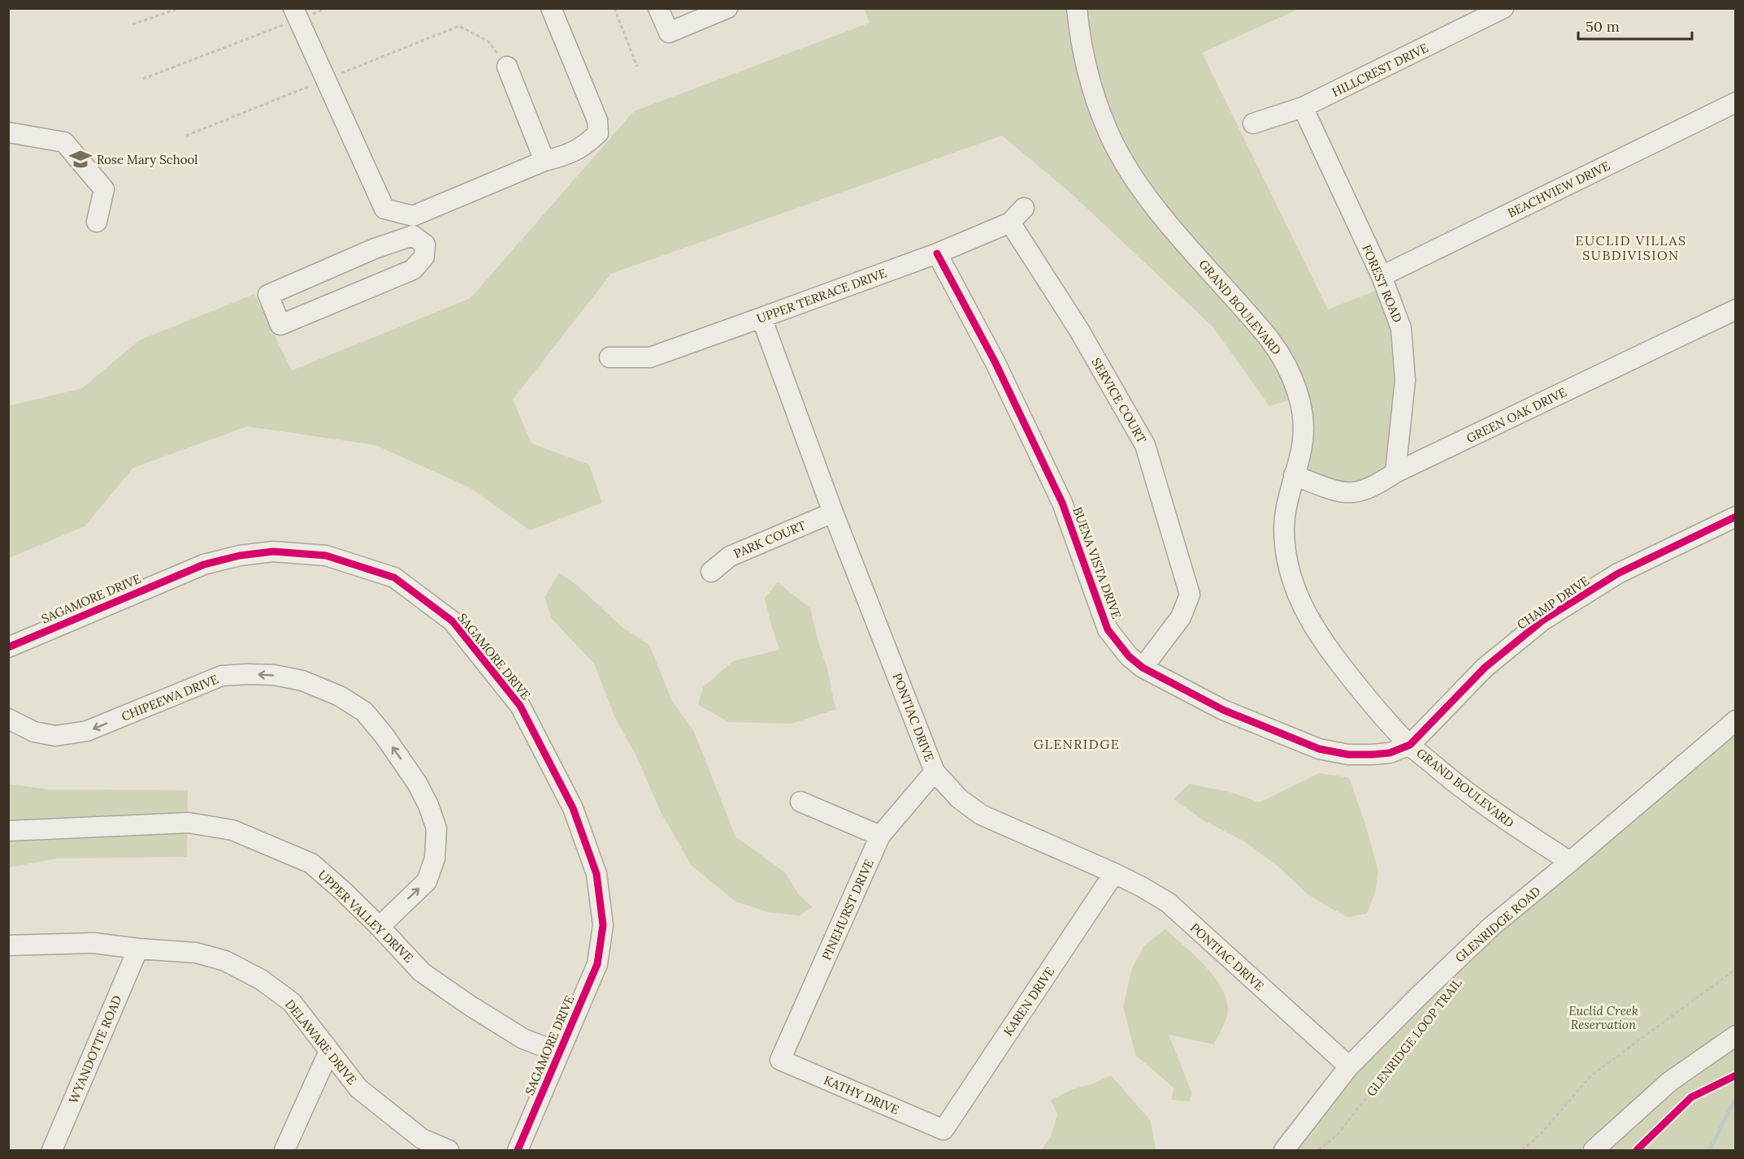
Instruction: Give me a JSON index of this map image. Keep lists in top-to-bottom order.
{
  "streets": {
    "street": [
      "HILLCREST DRIVE",
      "BEACHVIEW DRIVE",
      "FOREST ROAD",
      "UPPER TERRACE DRIVE",
      "GRAND BOULEVARD",
      "SERVICE COURT",
      "GREEN OAK DRIVE",
      "PARK COURT",
      "BUENA VISTA DRIVE",
      "SAGAMORE DRIVE",
      "CHAMP DRIVE",
      "CHIPEEWA DRIVE",
      "PONTIAC DRIVE",
      "PINEHURST DRIVE",
      "UPPER VALLEY DRIVE",
      "GLENRIDGE ROAD",
      "KAREN DRIVE",
      "DELAWARE DRIVE",
      "WYANDOTTE ROAD",
      "KATHY DRIVE"
    ],
    "path": ["GLENRIDGE LOOP TRAIL"]
  },
  "crossings": [
    ["HILLCREST DRIVE", "FOREST ROAD"],
    ["BEACHVIEW DRIVE", "FOREST ROAD"],
    ["FOREST ROAD", "GREEN OAK DRIVE"],
    ["UPPER TERRACE DRIVE", "SERVICE COURT"],
    ["UPPER TERRACE DRIVE", "BUENA VISTA DRIVE"],
    ["UPPER TERRACE DRIVE", "PONTIAC DRIVE"],
    ["GRAND BOULEVARD", "GREEN OAK DRIVE"],
    ["GRAND BOULEVARD", "BUENA VISTA DRIVE"],
    ["GRAND BOULEVARD", "CHAMP DRIVE"],
    ["GRAND BOULEVARD", "GLENRIDGE ROAD"],
    ["SERVICE COURT", "BUENA VISTA DRIVE"],
    ["PARK COURT", "PONTIAC DRIVE"],
    ["BUENA VISTA DRIVE", "CHAMP DRIVE"],
    ["SAGAMORE DRIVE", "UPPER VALLEY DRIVE"],
    ["CHIPEEWA DRIVE", "UPPER VALLEY DRIVE"],
    ["PONTIAC DRIVE", "PINEHURST DRIVE"],
    ["PONTIAC DRIVE", "GLENRIDGE ROAD"],
    ["PONTIAC DRIVE", "KAREN DRIVE"],
    ["PINEHURST DRIVE", "KATHY DRIVE"],
    ["KAREN DRIVE", "KATHY DRIVE"],
    ["DELAWARE DRIVE", "WYANDOTTE ROAD"]
  ],
  "districts": ["EUCLID VILLAS SUBDIVISION", "GLENRIDGE"],
  "parks": ["Euclid Creek Reservation"],
  "places": {
    "school or university": ["Rose Mary School"]
  },
  "scale_bar": "50 m"
}
